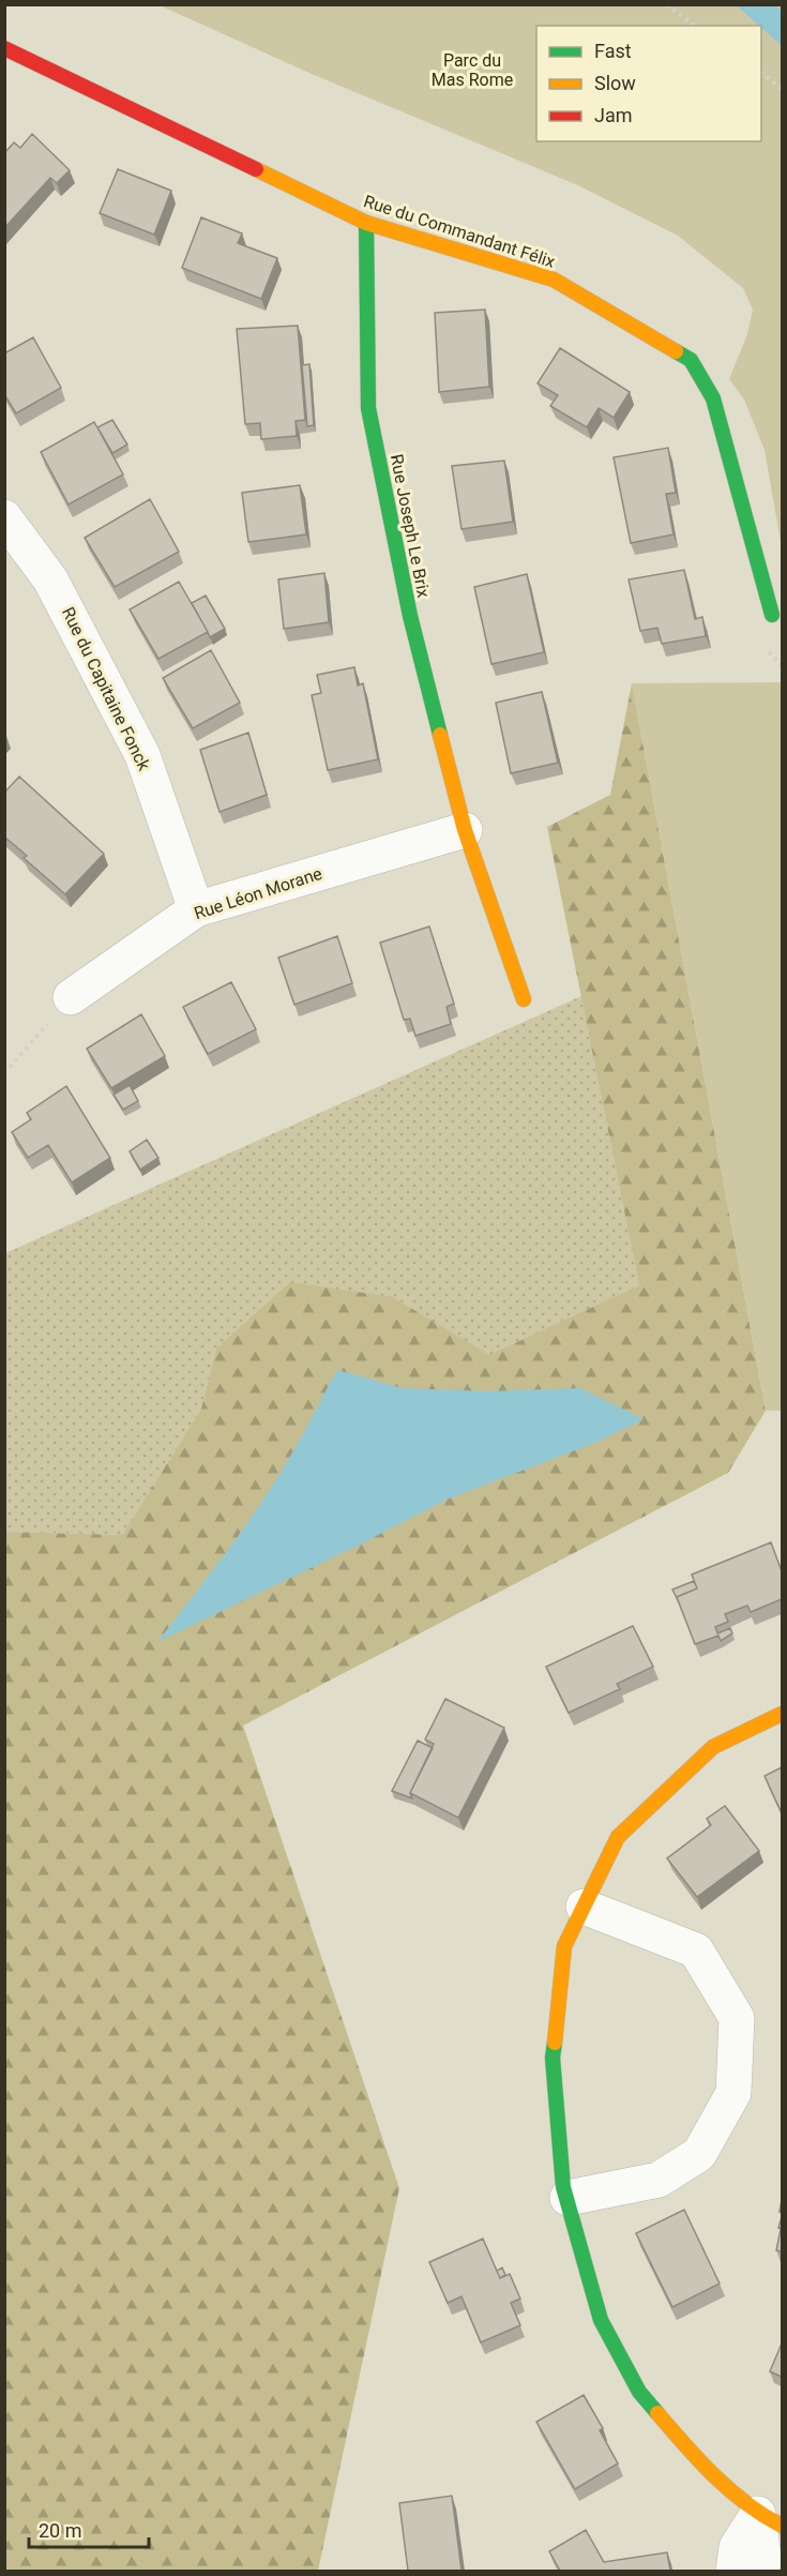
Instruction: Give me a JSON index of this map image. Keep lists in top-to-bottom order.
{
  "streets": {
    "street": [
      "Rue du Commandant Félix",
      "Rue Joseph Le Brix",
      "Rue du Capitaine Fonck",
      "Rue Léon Morane"
    ]
  },
  "crossings": [
    ["Rue du Commandant Félix", "Rue Joseph Le Brix"],
    ["Rue Joseph Le Brix", "Rue Léon Morane"],
    ["Rue du Capitaine Fonck", "Rue Léon Morane"]
  ],
  "parks": ["Parc du Mas Rome"],
  "legend": ["Fast", "Slow", "Jam"],
  "scale_bar": "20 m"
}
